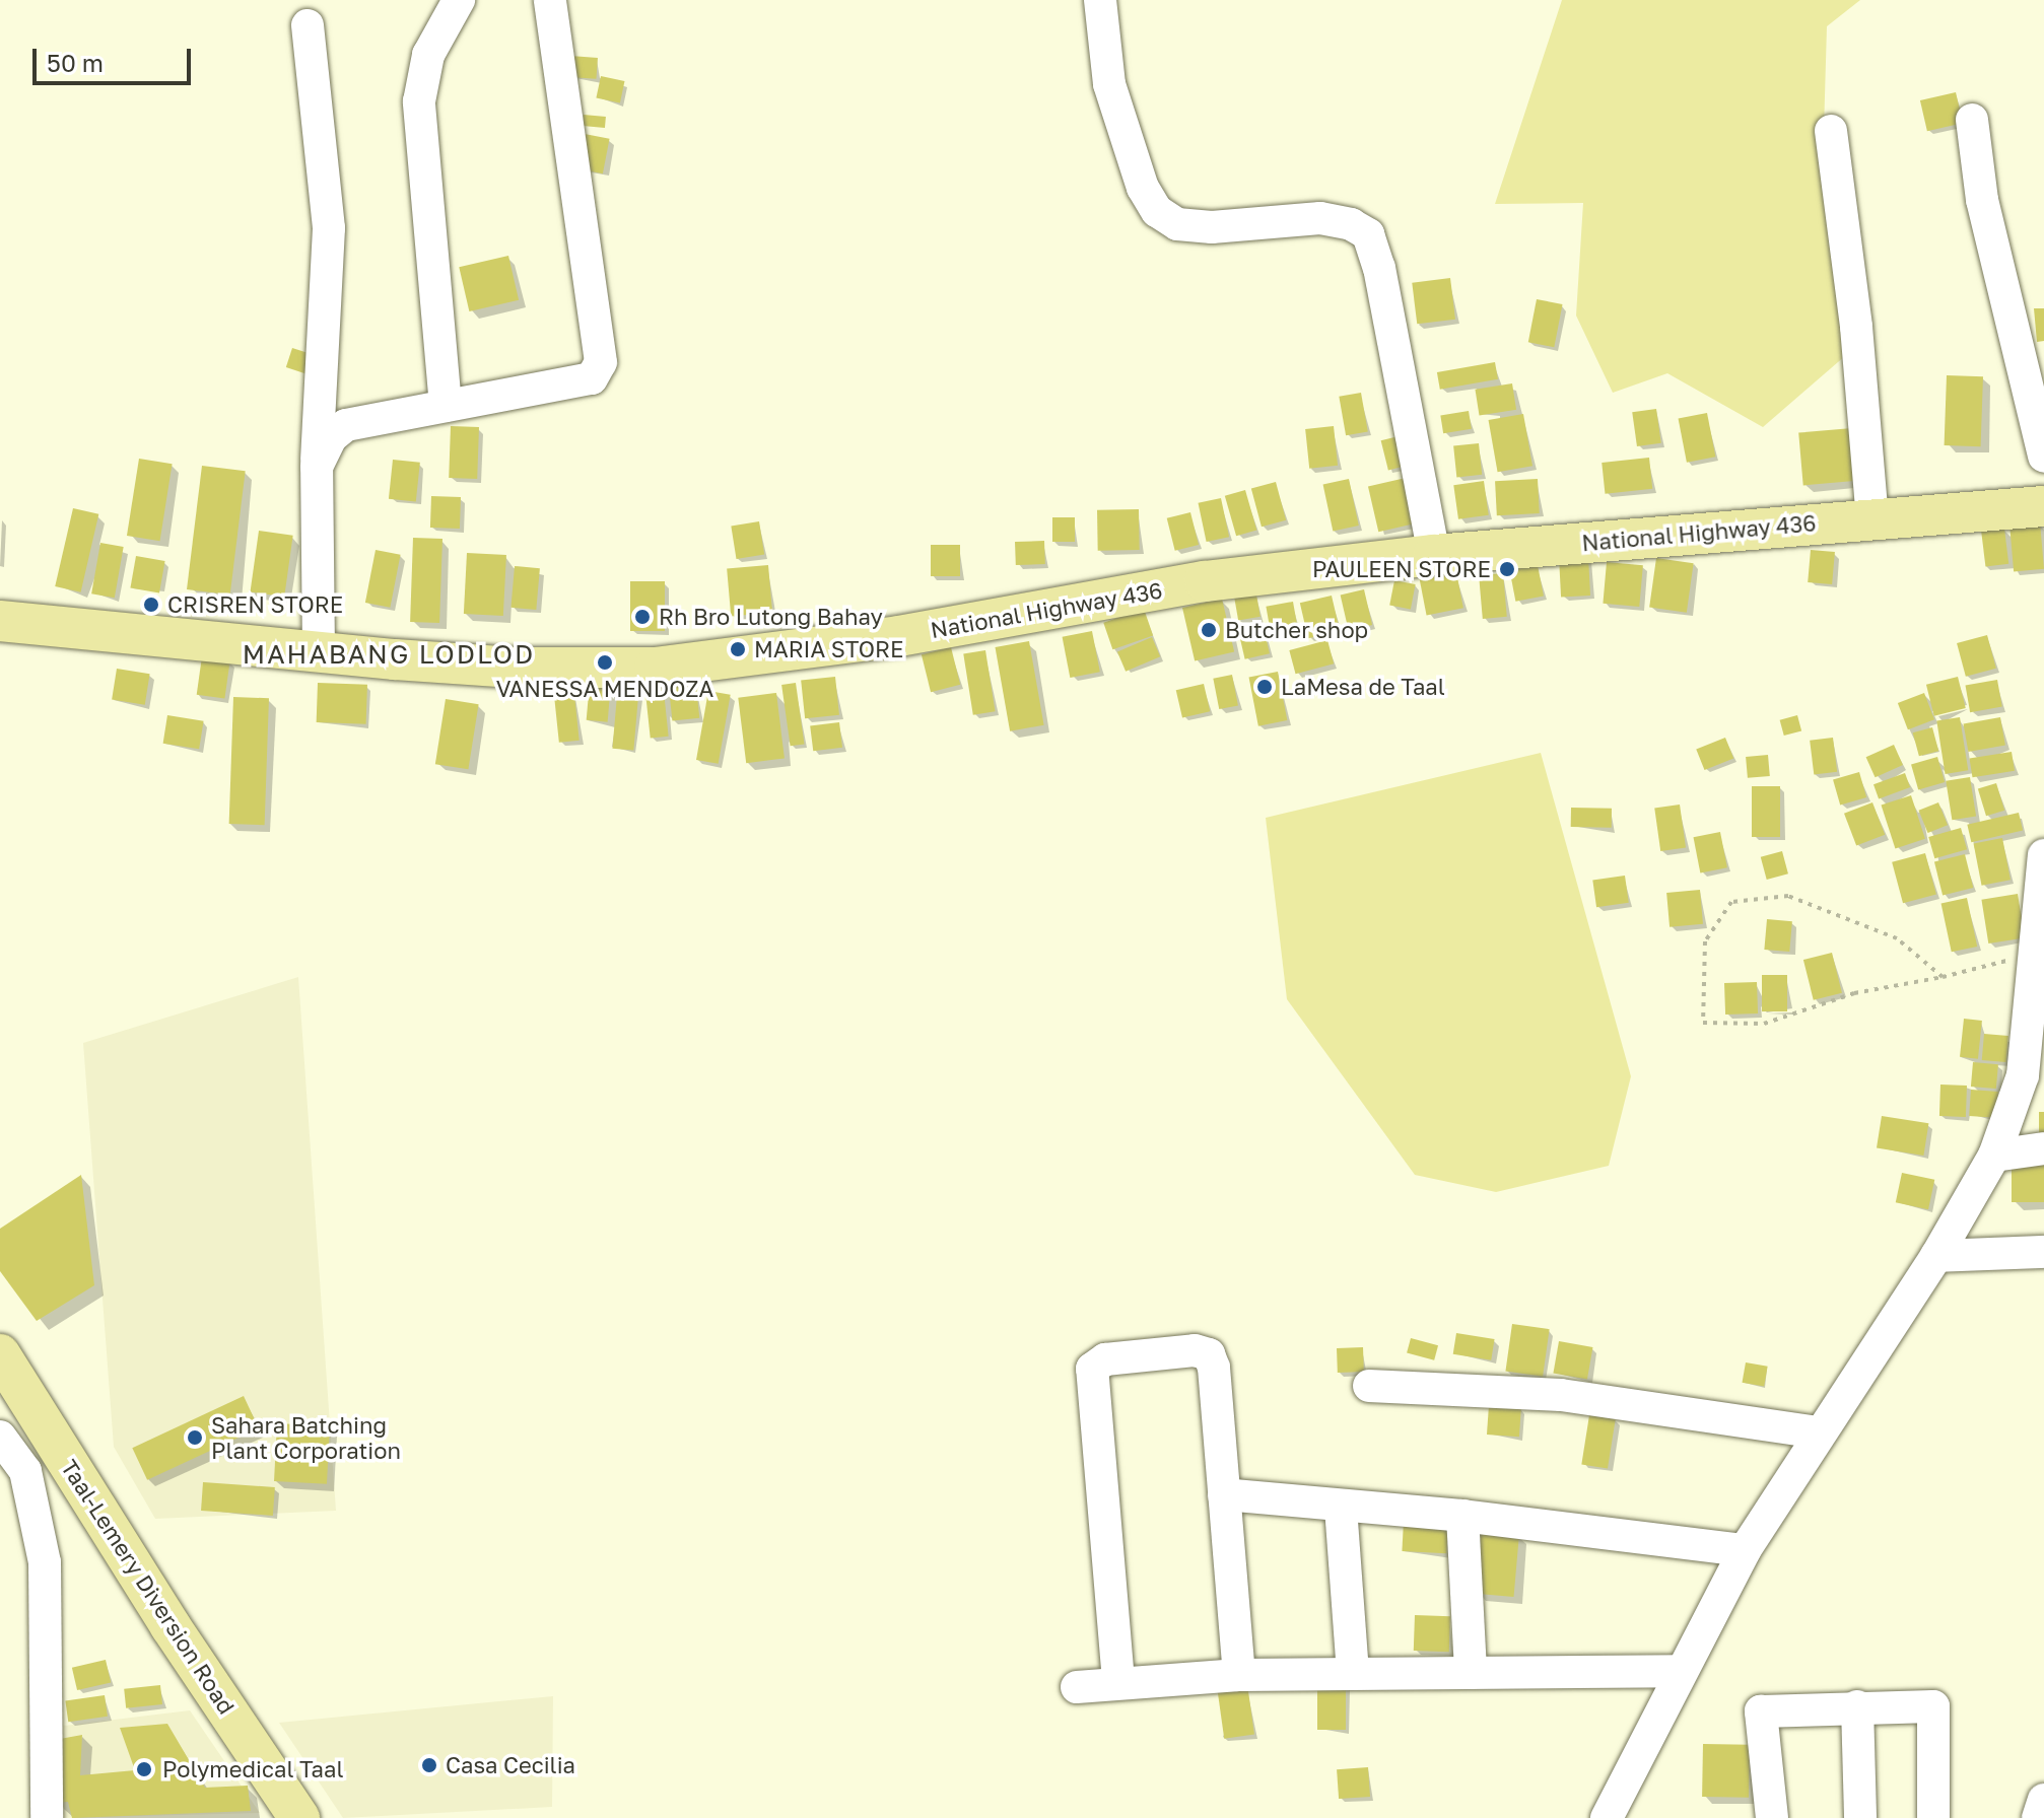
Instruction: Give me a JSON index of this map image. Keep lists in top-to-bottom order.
{
  "streets": {
    "main road": ["National Highway 436", "Taal-Lemery Diversion Road"]
  },
  "districts": ["MAHABANG LODLOD"],
  "places": [
    "PAULEEN STORE",
    "CRISREN STORE",
    "Rh Bro Lutong Bahay",
    "Butcher shop",
    "MARIA STORE",
    "VANESSA MENDOZA",
    "LaMesa de Taal",
    "Sahara Batching Plant Corporation",
    "Casa Cecilia",
    "Polymedical Taal"
  ],
  "scale_bar": "50 m"
}
